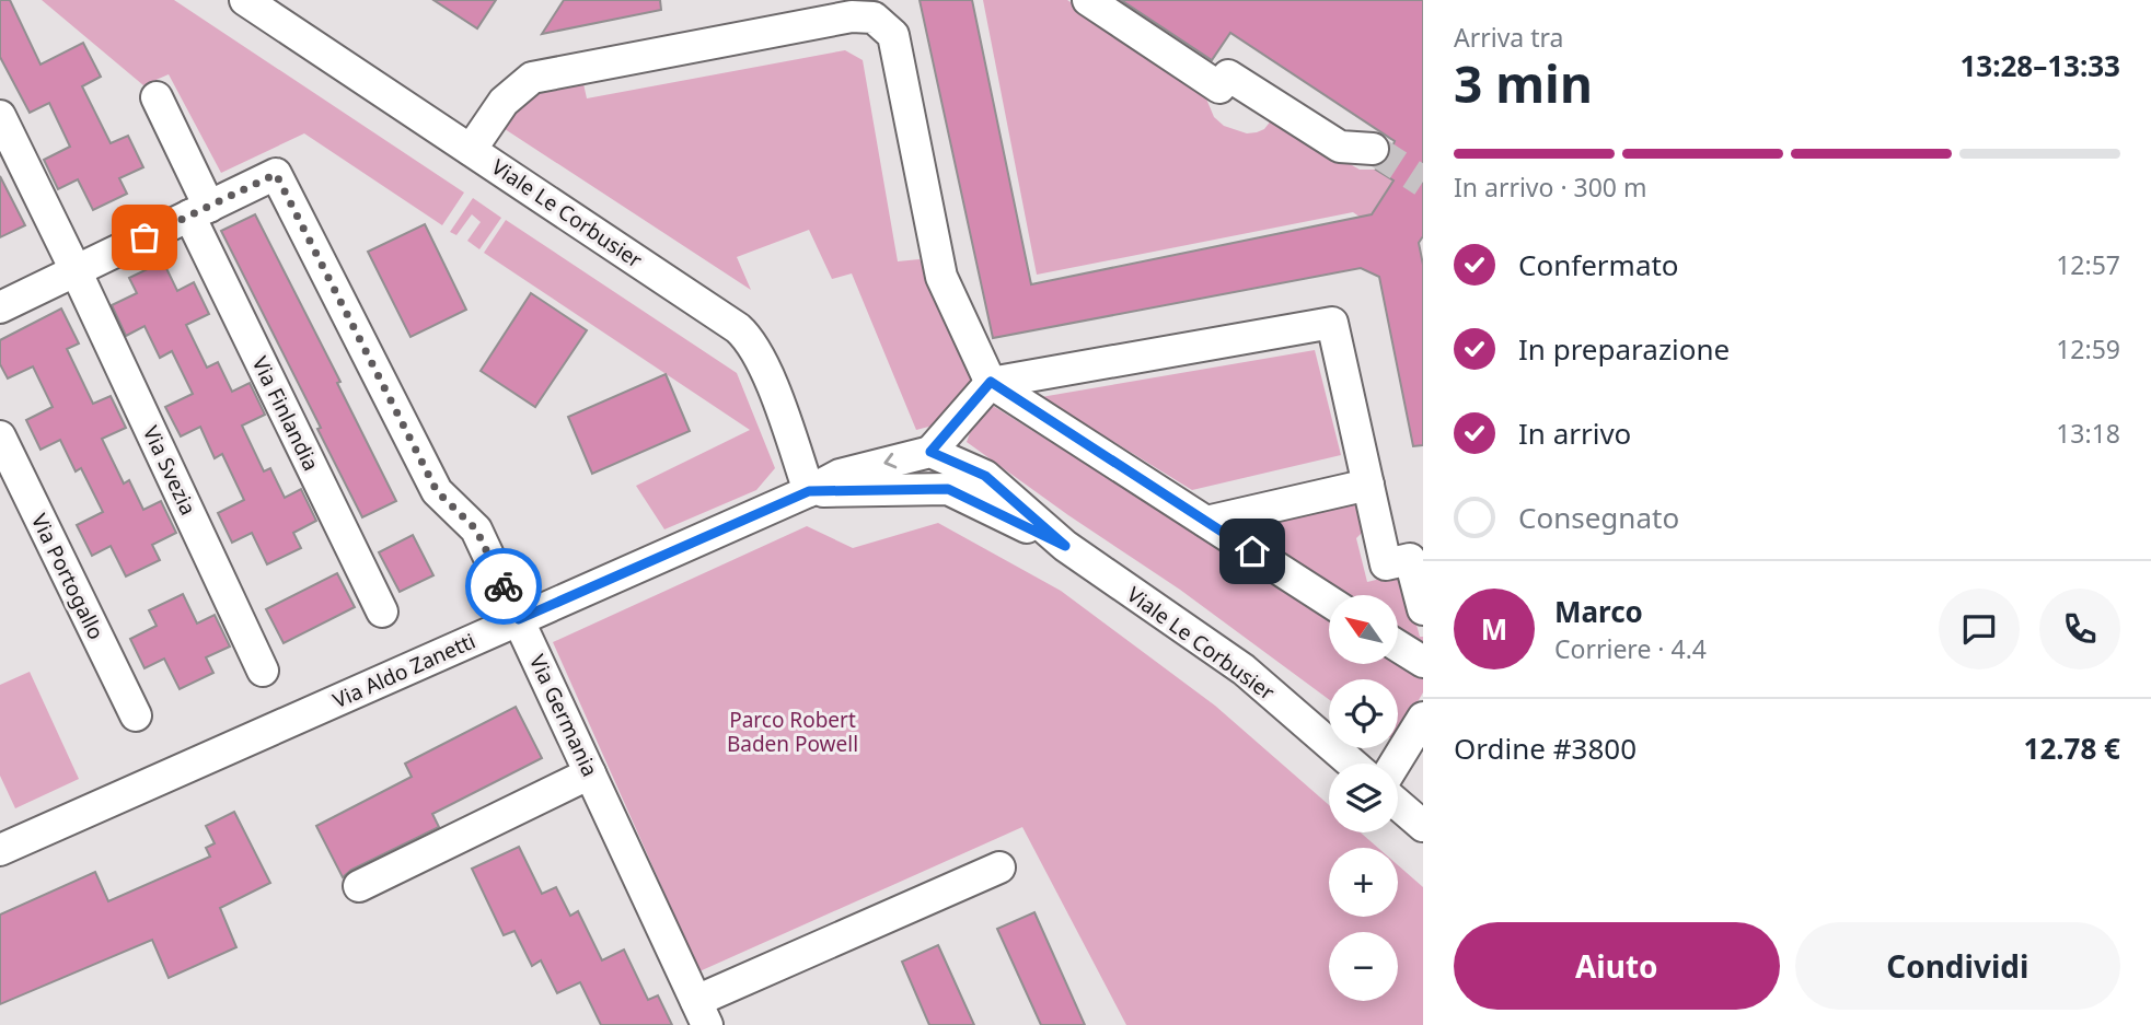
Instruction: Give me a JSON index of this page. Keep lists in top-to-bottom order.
{
  "streets": {
    "street": [
      "Viale Le Corbusier",
      "Via Finlandia",
      "Via Svezia",
      "Via Portogallo",
      "Via Aldo Zanetti",
      "Via Germania"
    ]
  },
  "crossings": [
    ["Viale Le Corbusier", "Via Aldo Zanetti"],
    ["Via Finlandia", "Via Germania"],
    ["Via Aldo Zanetti", "Via Germania"]
  ],
  "parks": ["Parco Robert Baden Powell"],
  "north": "top left",
  "page": {
    "heading": ["3 min", "Arriva tra", "13:28–13:33"],
    "panel": [
      "Marco",
      "Corriere · 4.4",
      "Ordine #3800",
      "12.78 €"
    ],
    "bar": "In arrivo · 300 m",
    "list": [
      ["Confermato", "12:57"],
      ["In preparazione", "12:59"],
      ["In arrivo", "13:18"],
      "Consegnato"
    ],
    "round": "M",
    "map_buttons": ["+", "−"],
    "buttons": ["Aiuto", "Condividi"]
  }
}
